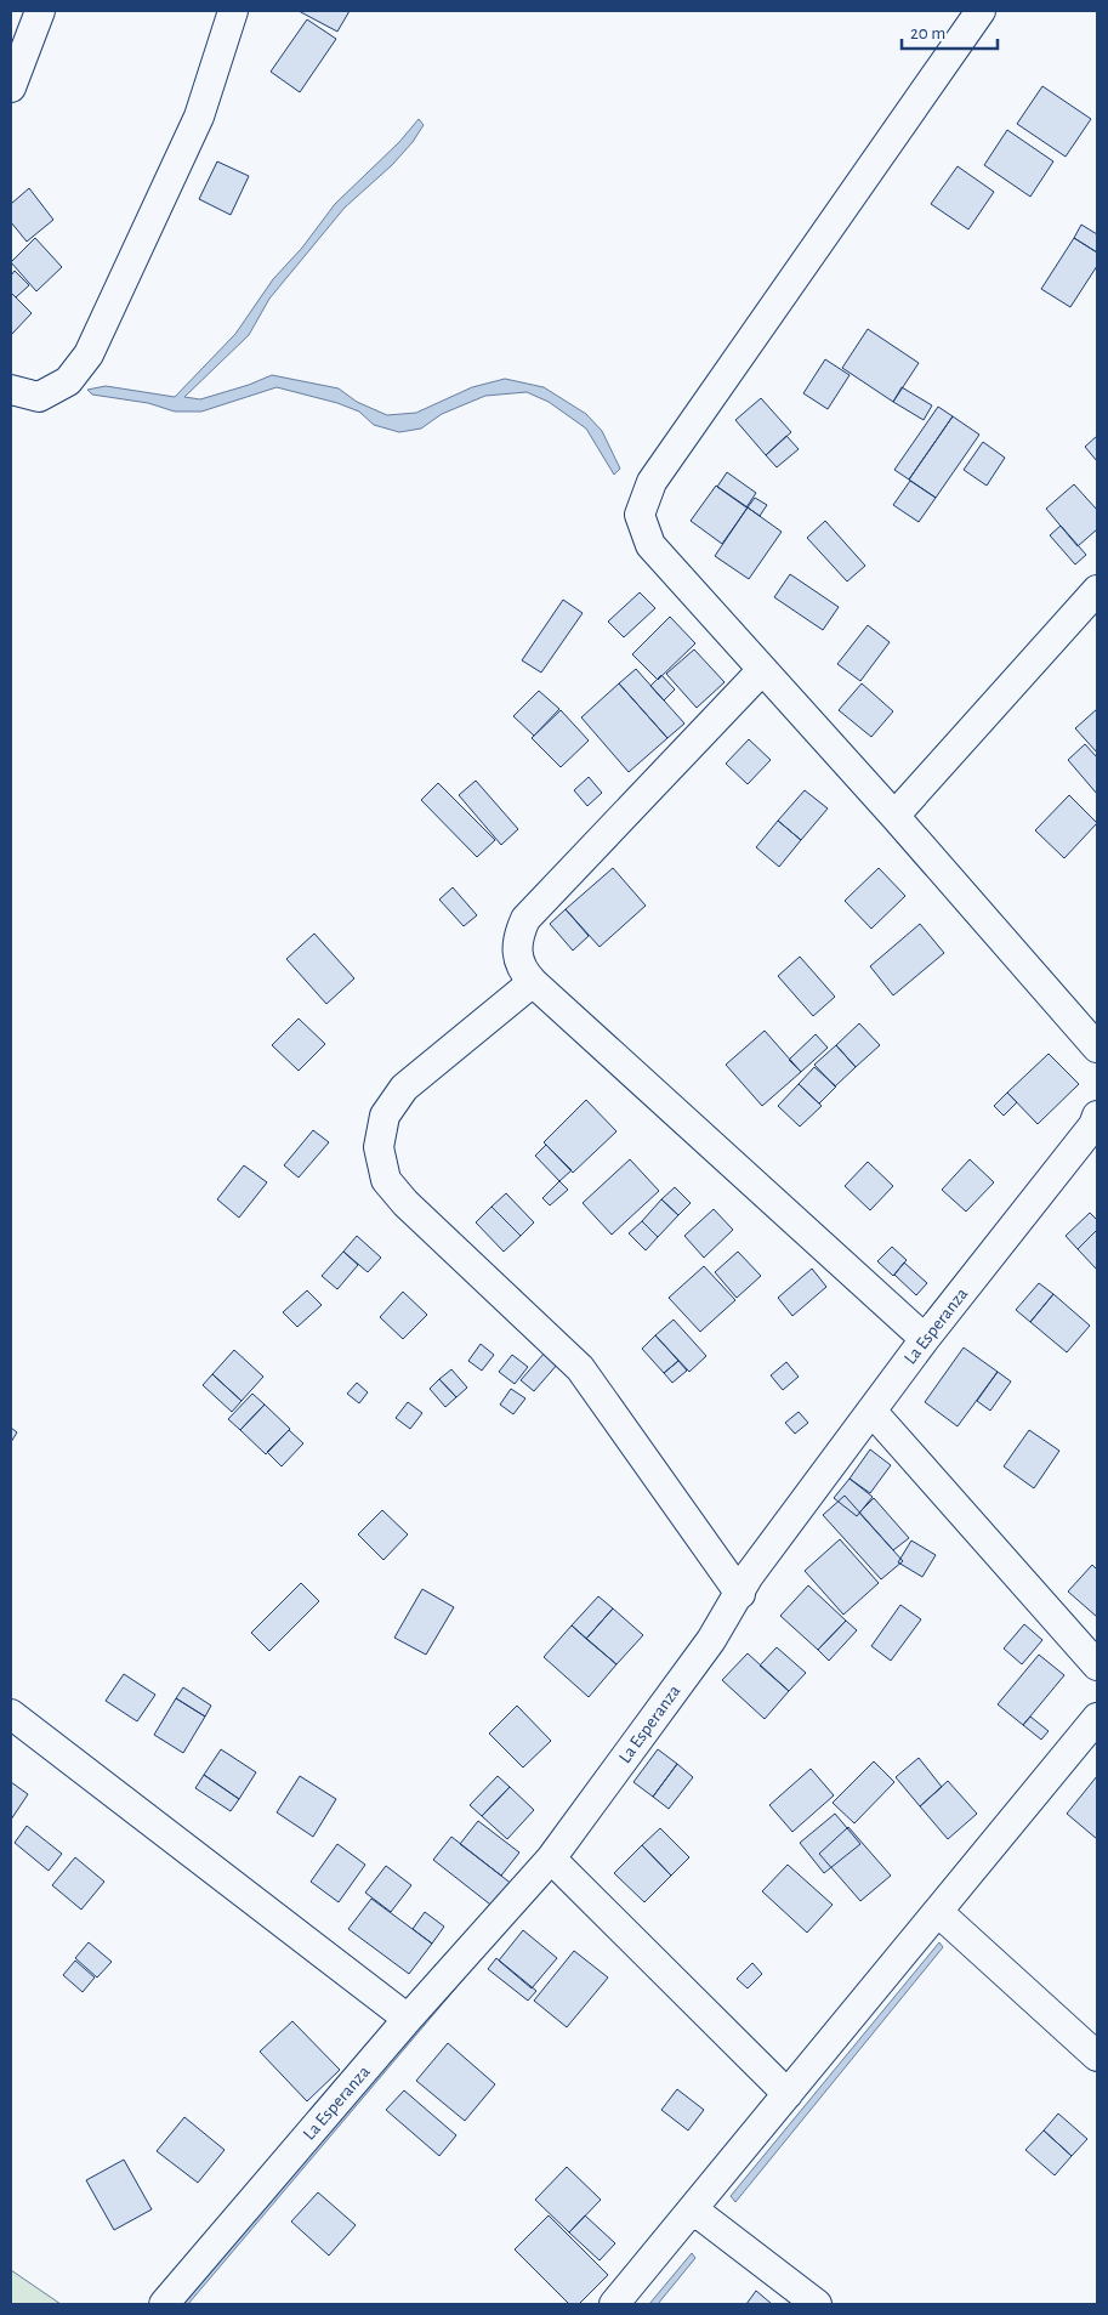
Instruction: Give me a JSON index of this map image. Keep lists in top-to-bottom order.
{
  "streets": {
    "street": ["La Esperanza"]
  },
  "scale_bar": "20 m"
}
